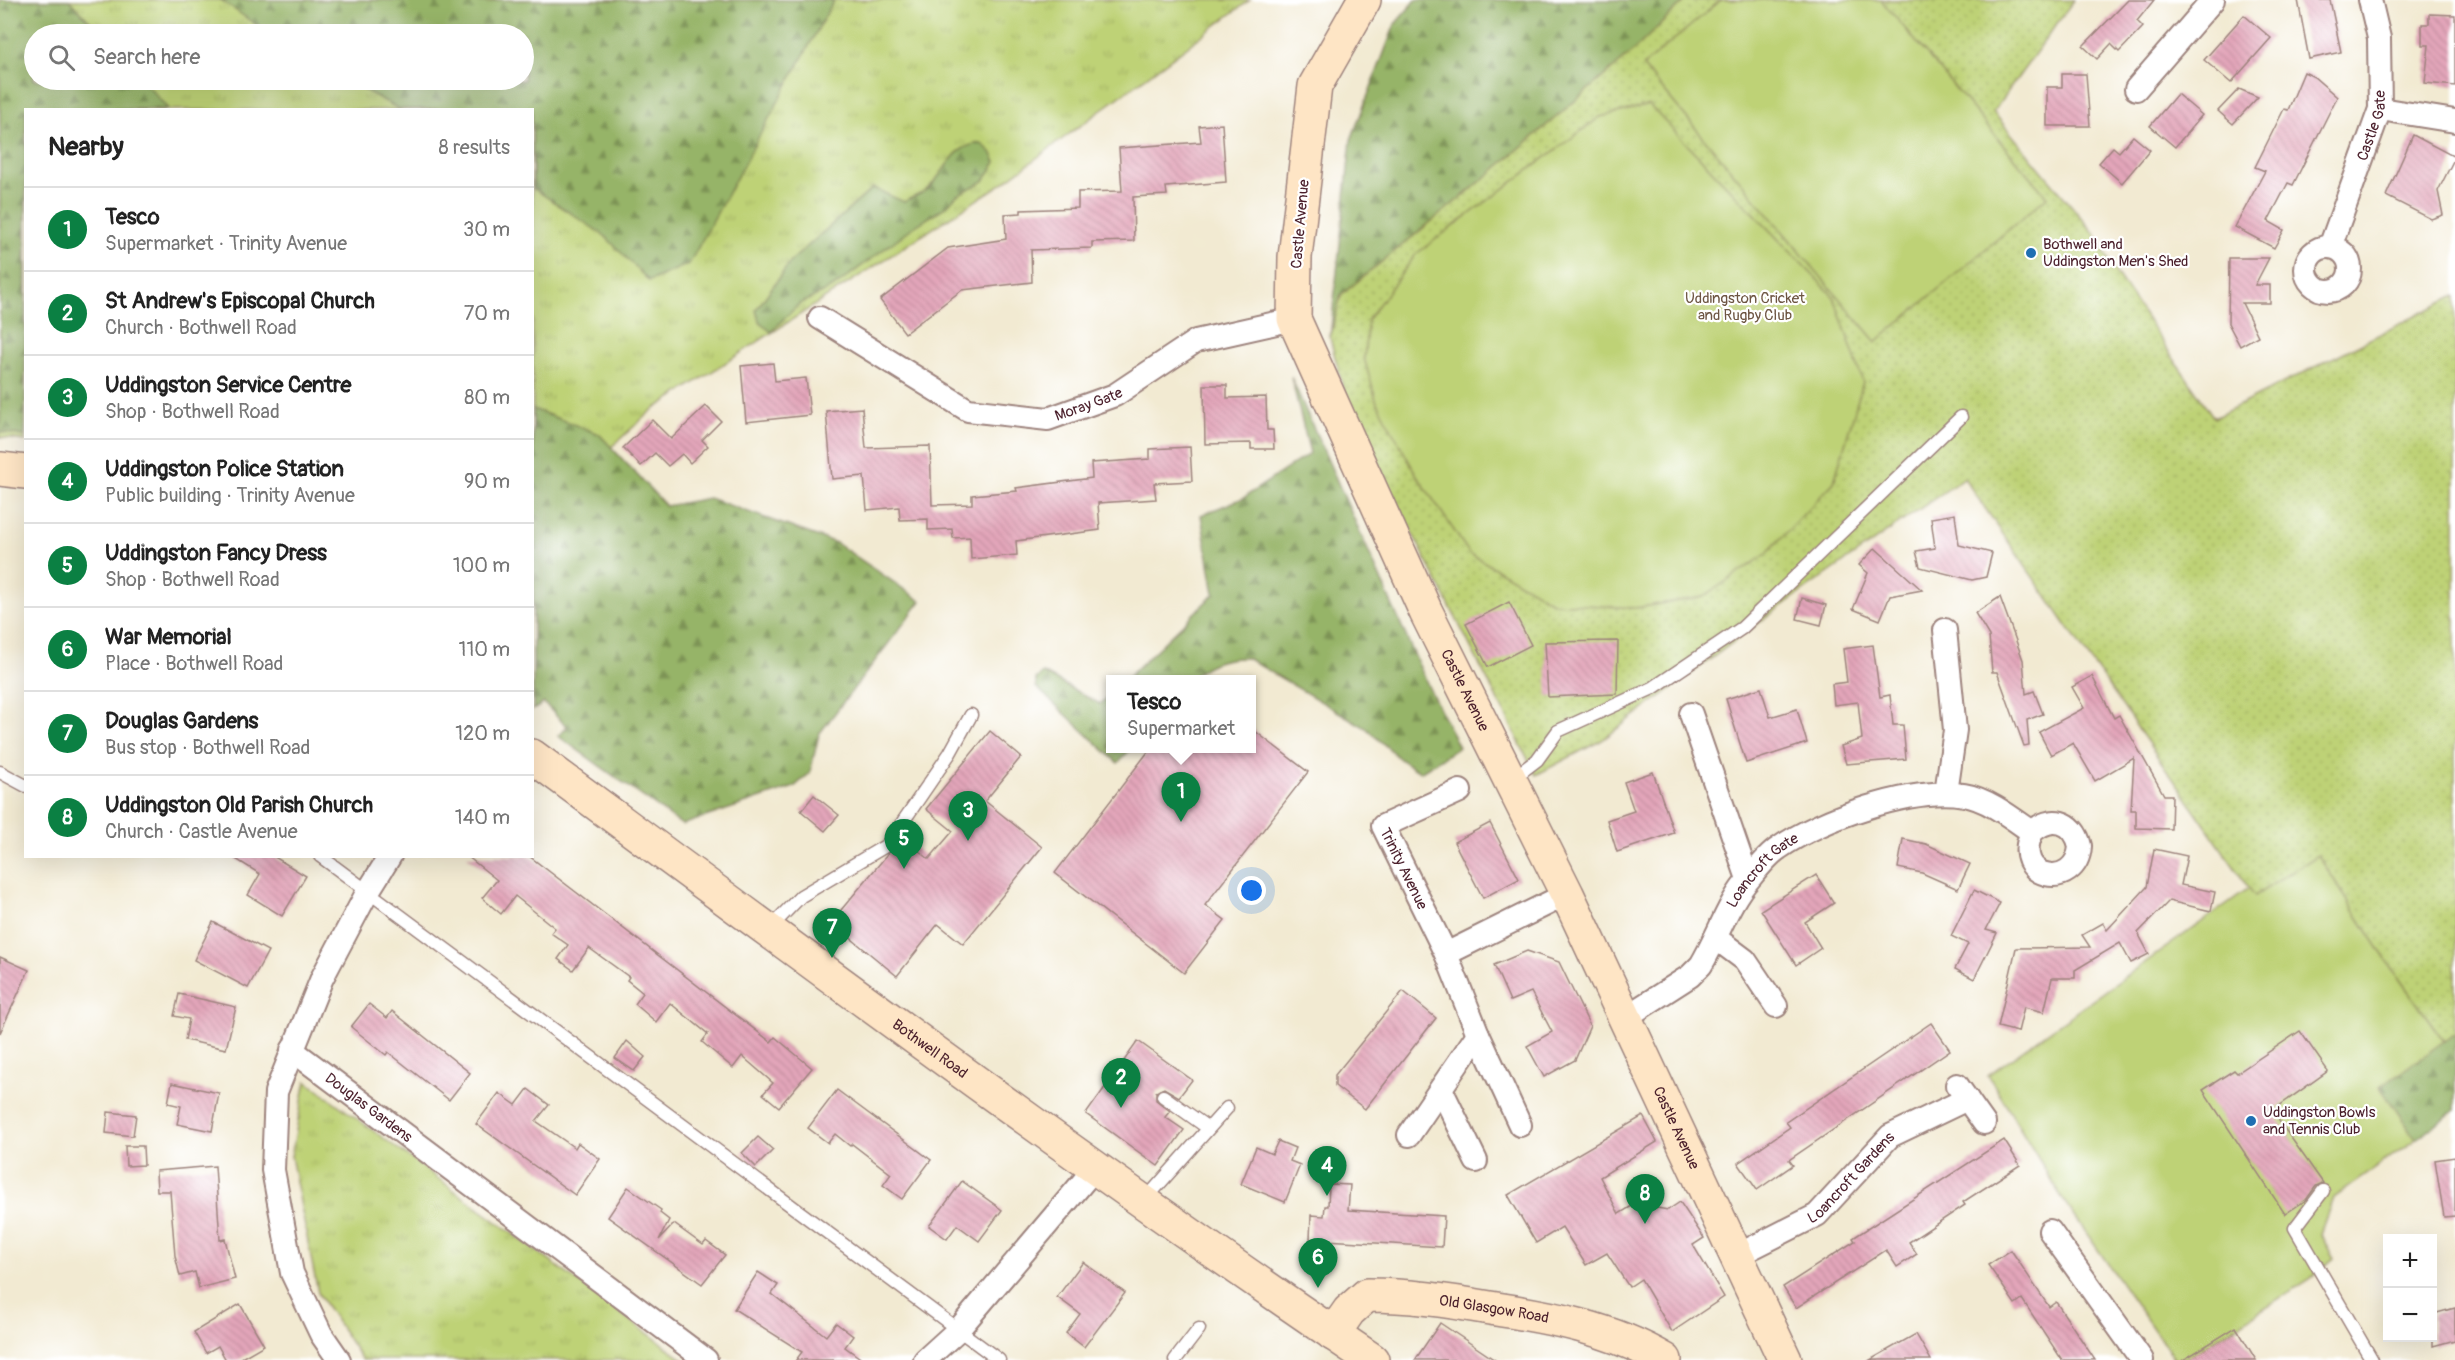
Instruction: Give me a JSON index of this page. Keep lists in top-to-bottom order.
{
  "streets": {
    "street": [
      "Castle Gate",
      "Castle Avenue",
      "Moray Gate",
      "Trinity Avenue",
      "Loancroft Gate",
      "Bothwell Road",
      "Douglas Gardens",
      "Loancroft Gardens",
      "Old Glasgow Road"
    ]
  },
  "crossings": [
    ["Castle Avenue", "Moray Gate"],
    ["Castle Avenue", "Loancroft Gate"],
    ["Castle Avenue", "Loancroft Gardens"],
    ["Bothwell Road", "Old Glasgow Road"]
  ],
  "parks": ["Uddingston Cricket and Rugby Club"],
  "places": ["Bothwell and Uddingston Men's Shed", "Uddingston Bowls and Tennis Club"],
  "page": {
    "search": "Search here",
    "heading": ["Nearby", "8 results"],
    "list": [
      {
        "mark": "1",
        "name": "Tesco",
        "note": "Supermarket · Trinity Avenue",
        "value": "30 m"
      },
      {
        "mark": "2",
        "name": "St Andrew's Episcopal Church",
        "note": "Church · Bothwell Road",
        "value": "70 m"
      },
      {
        "mark": "3",
        "name": "Uddingston Service Centre",
        "note": "Shop · Bothwell Road",
        "value": "80 m"
      },
      {
        "mark": "4",
        "name": "Uddingston Police Station",
        "note": "Public building · Trinity Avenue",
        "value": "90 m"
      },
      {
        "mark": "5",
        "name": "Uddingston Fancy Dress",
        "note": "Shop · Bothwell Road",
        "value": "100 m"
      },
      {
        "mark": "6",
        "name": "War Memorial",
        "note": "Place · Bothwell Road",
        "value": "110 m"
      },
      {
        "mark": "7",
        "name": "Douglas Gardens",
        "note": "Bus stop · Bothwell Road",
        "value": "120 m"
      },
      {
        "mark": "8",
        "name": "Uddingston Old Parish Church",
        "note": "Church · Castle Avenue",
        "value": "140 m"
      }
    ],
    "popup": ["Tesco", "Supermarket"],
    "pins": [
      "1",
      "3",
      "5",
      "7",
      "2",
      "4",
      "8",
      "6"
    ],
    "map_buttons": ["+", "−"]
  }
}
